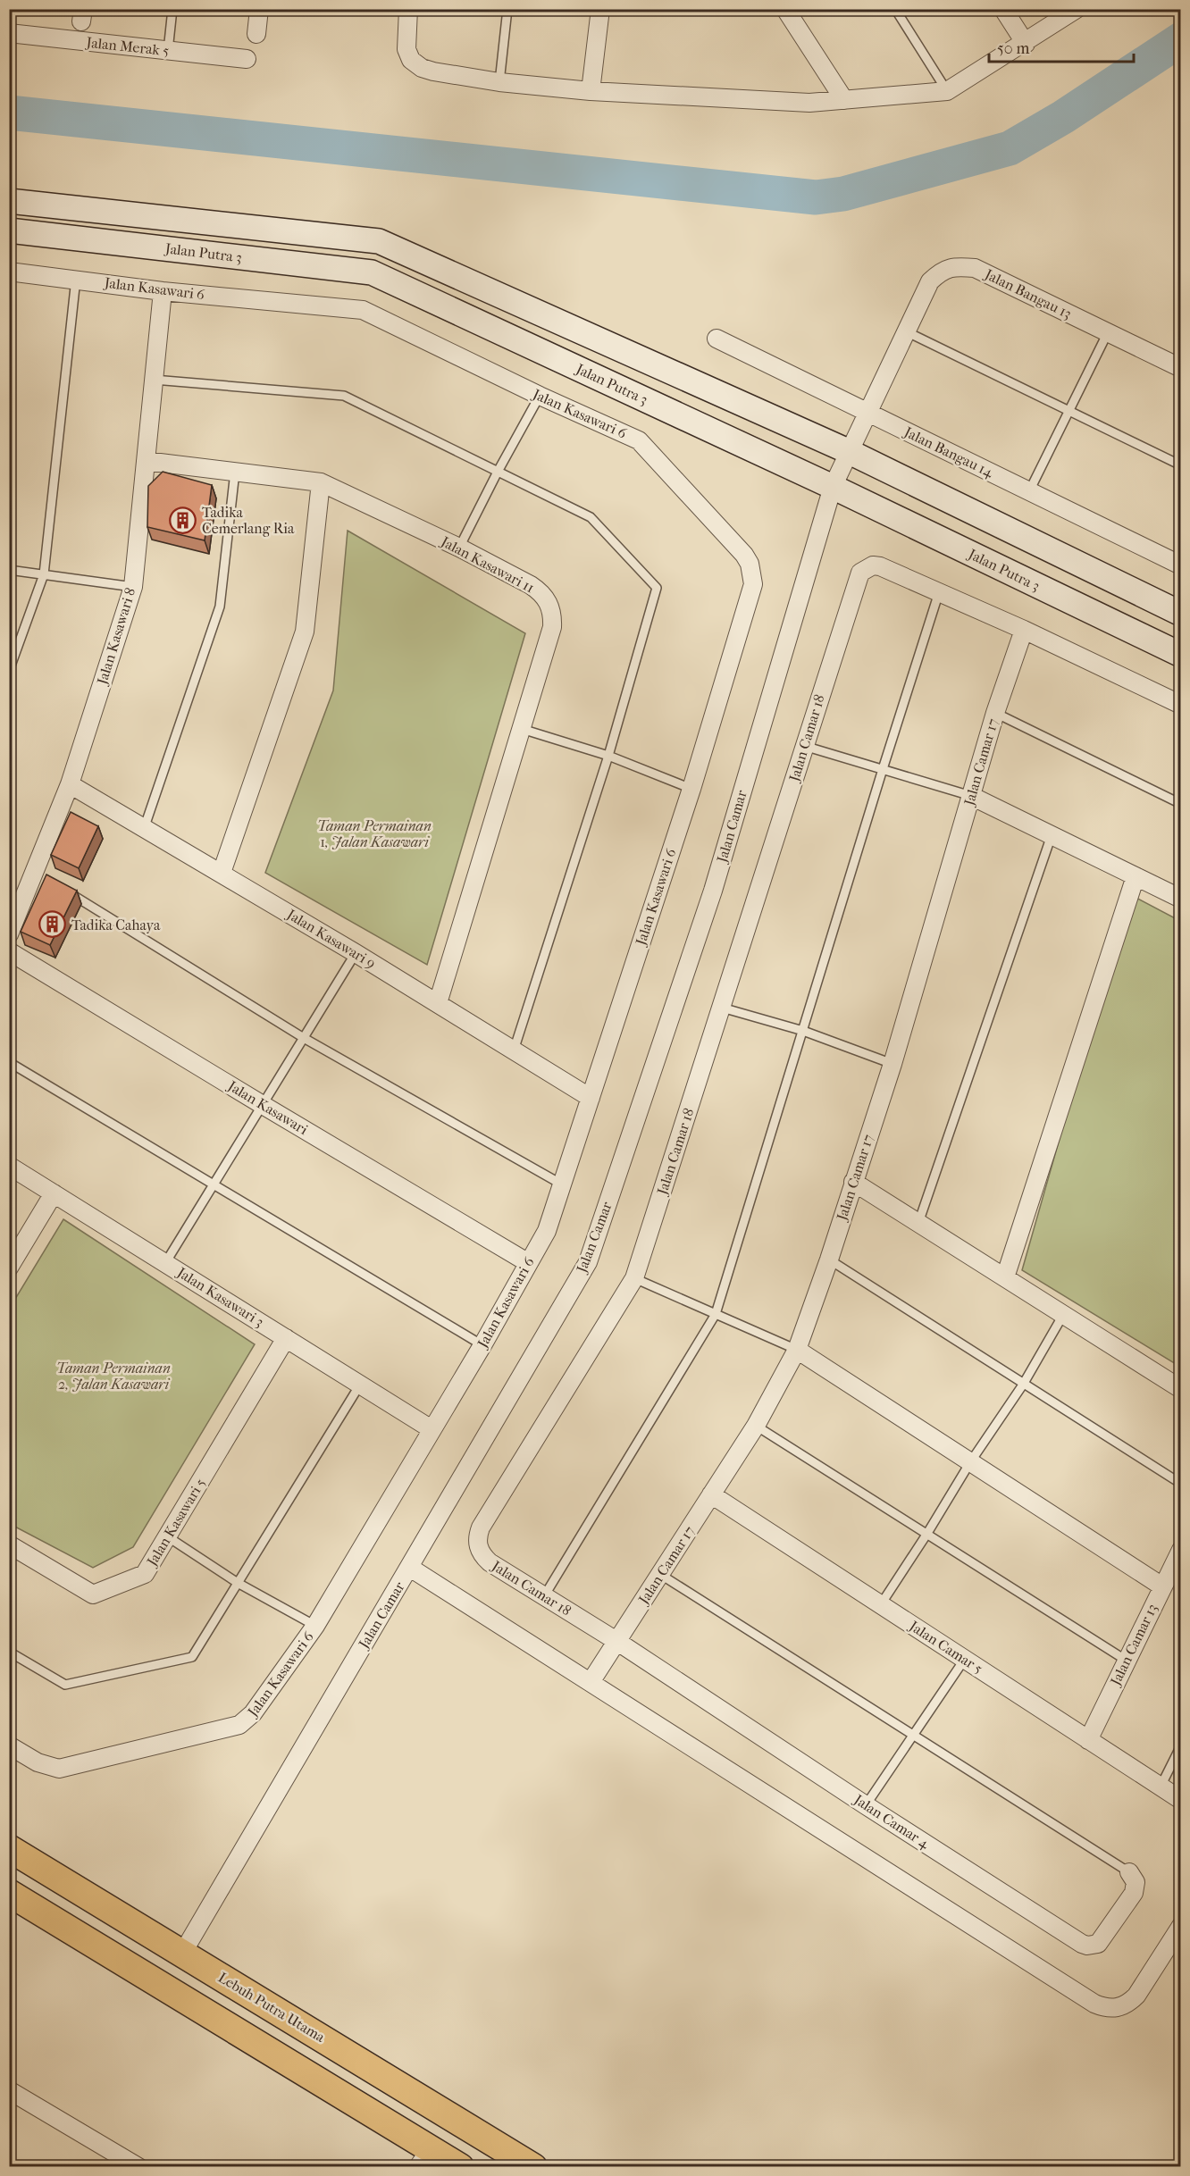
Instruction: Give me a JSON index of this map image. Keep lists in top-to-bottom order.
{
  "streets": {
    "main road": ["Lebuh Putra Utama"],
    "street": [
      "Jalan Merak 5",
      "Jalan Putra 3",
      "Jalan Kasawari 6",
      "Jalan Bangau 13",
      "Jalan Bangau 14",
      "Jalan Kasawari 11",
      "Jalan Kasawari 8",
      "Jalan Camar 18",
      "Jalan Camar 17",
      "Jalan Camar",
      "Jalan Kasawari 9",
      "Jalan Kasawari",
      "Jalan Kasawari 3",
      "Jalan Kasawari 5",
      "Jalan Camar 13",
      "Jalan Camar 5",
      "Jalan Camar 4"
    ]
  },
  "crossings": [
    ["Jalan Putra 3", "Jalan Bangau 13"],
    ["Jalan Putra 3", "Jalan Camar"],
    ["Jalan Kasawari 6", "Jalan Kasawari 8"],
    ["Jalan Kasawari 6", "Jalan Kasawari 9"],
    ["Jalan Kasawari 6", "Jalan Kasawari"],
    ["Jalan Kasawari 6", "Jalan Kasawari 3"],
    ["Jalan Bangau 13", "Jalan Bangau 14"],
    ["Jalan Bangau 13", "Jalan Camar"],
    ["Jalan Kasawari 11", "Jalan Kasawari 8"],
    ["Jalan Kasawari 11", "Jalan Kasawari 9"],
    ["Jalan Kasawari 8", "Jalan Kasawari 9"],
    ["Jalan Camar 18", "Jalan Camar 17"],
    ["Jalan Camar 18", "Jalan Camar 4"],
    ["Jalan Camar 17", "Jalan Camar 5"],
    ["Jalan Camar 17", "Jalan Camar 4"],
    ["Jalan Camar", "Lebuh Putra Utama"],
    ["Jalan Kasawari 3", "Jalan Kasawari 5"],
    ["Jalan Camar 13", "Jalan Camar 5"]
  ],
  "parks": ["Taman Permainan 1, Jalan Kasawari", "Taman Permainan 2, Jalan Kasawari"],
  "places": {
    "building": ["Tadika Cemerlang Ria", "Tadika Cahaya"]
  },
  "scale_bar": "50 m"
}
